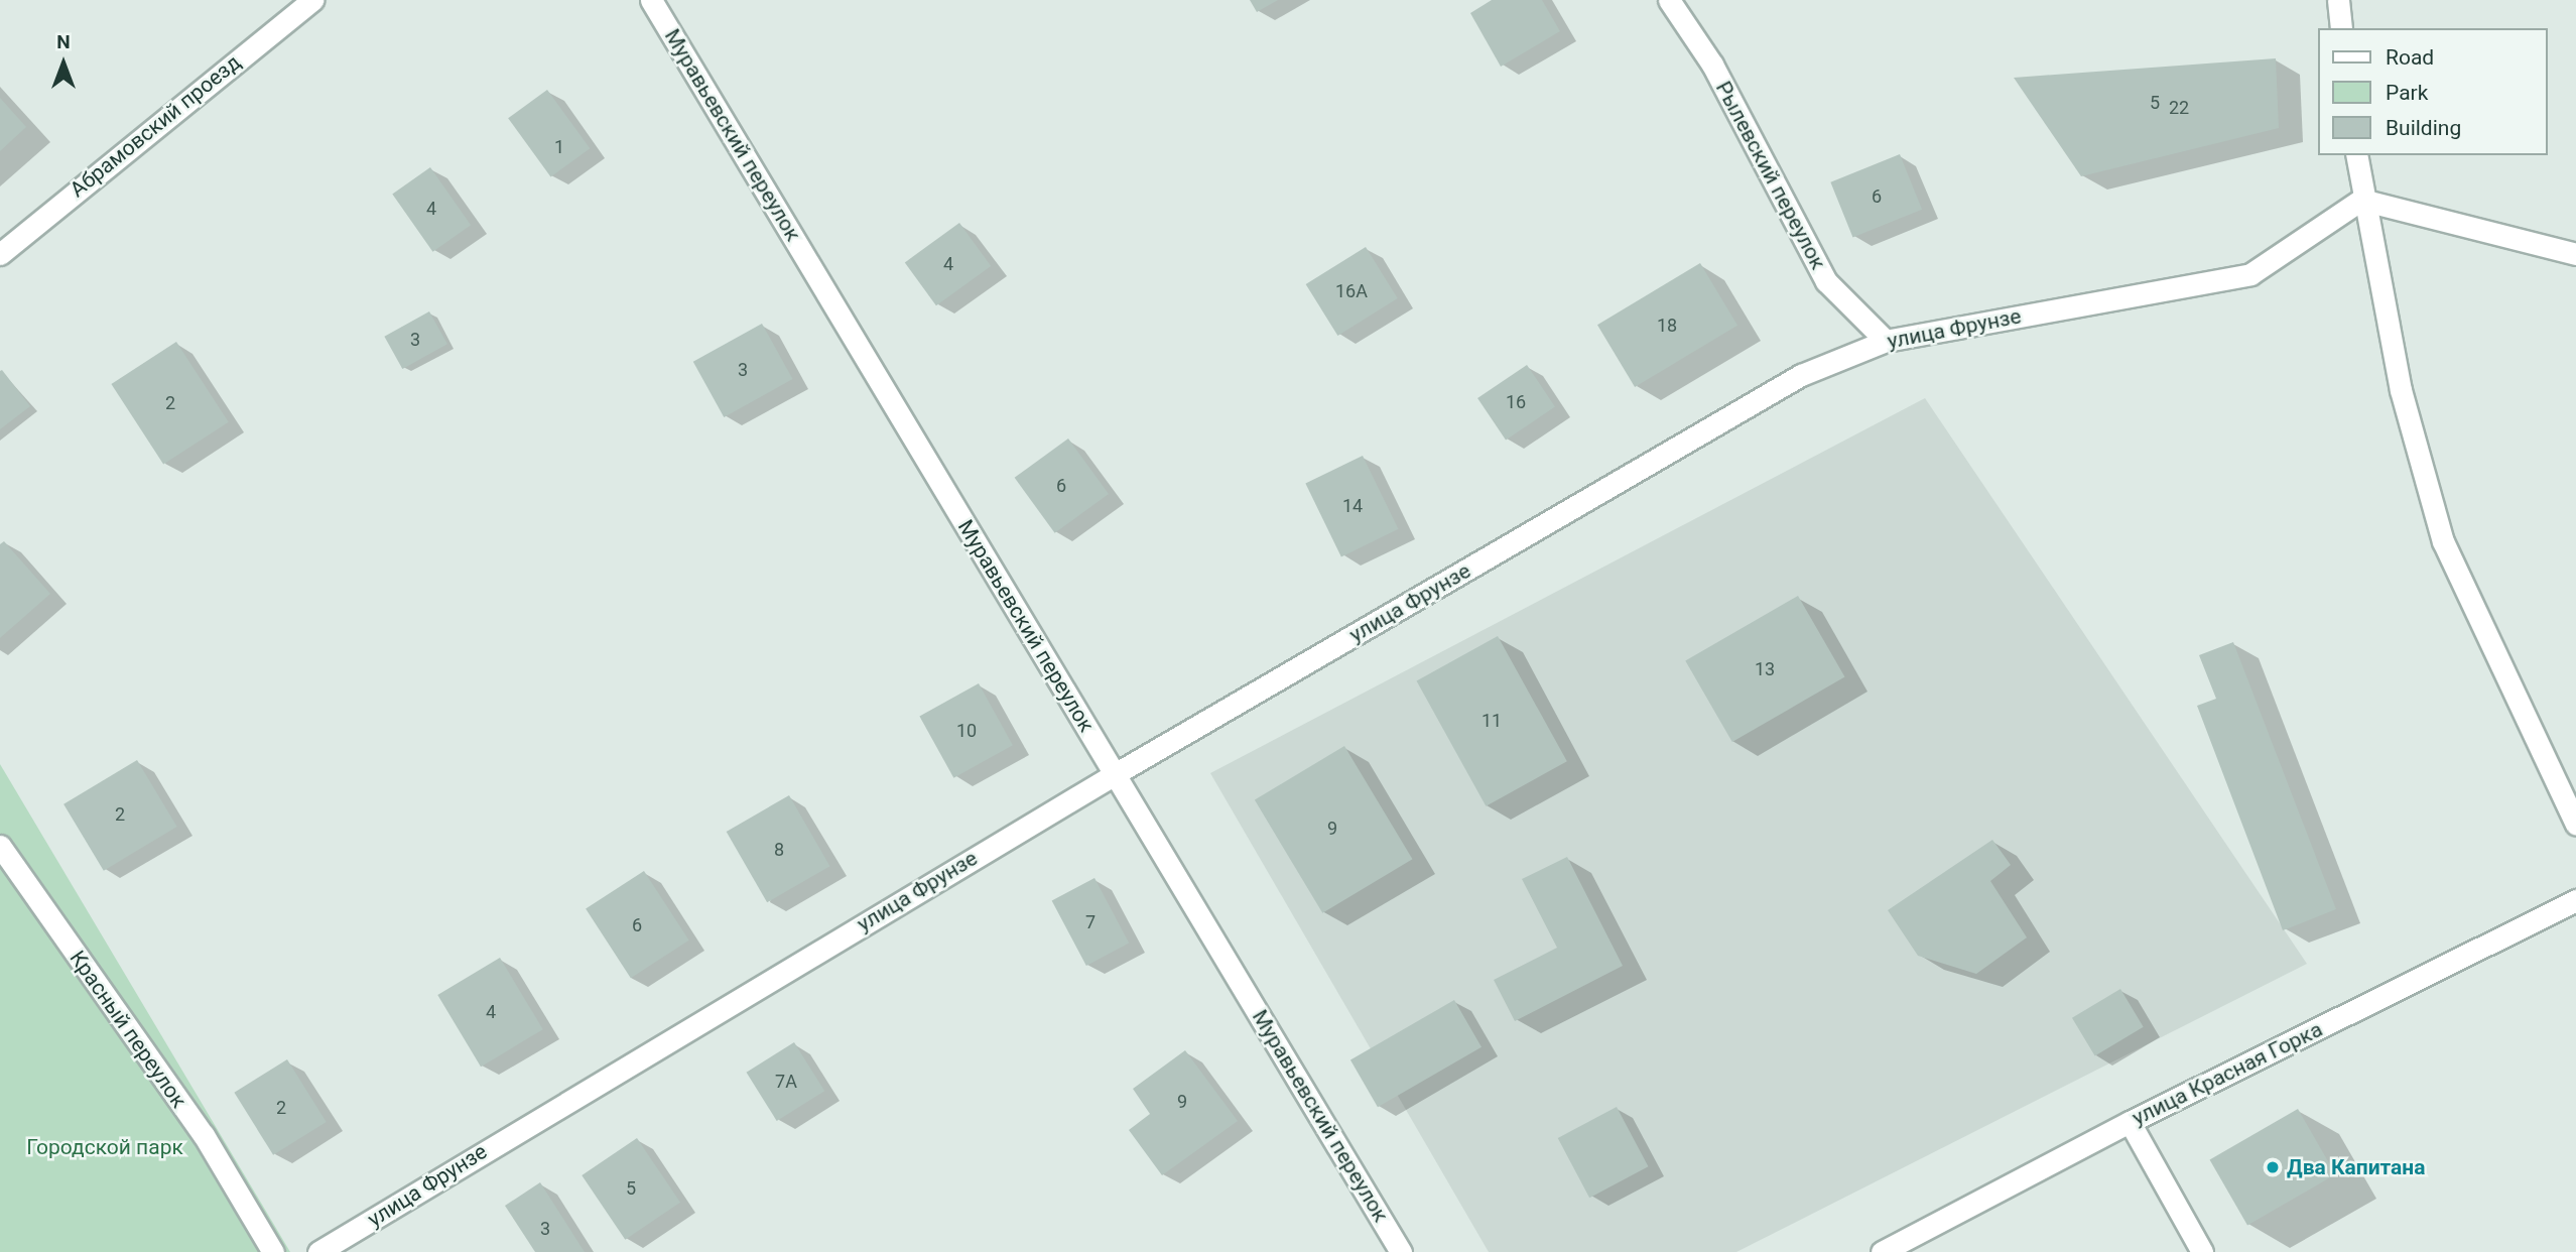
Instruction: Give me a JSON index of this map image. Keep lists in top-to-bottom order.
{
  "streets": {
    "street": [
      "Абрамовский проезд",
      "Муравьевский переулок",
      "Рылевский переулок",
      "улица Фрунзе",
      "Красный переулок",
      "улица Красная Горка"
    ]
  },
  "crossings": [
    ["Муравьевский переулок", "улица Фрунзе"],
    ["Рылевский переулок", "улица Фрунзе"]
  ],
  "parks": ["Городской парк"],
  "places": ["Два Капитана"],
  "house_numbers": [
    "5",
    "22",
    "1",
    "6",
    "4",
    "4",
    "16А",
    "18",
    "3",
    "3",
    "16",
    "2",
    "6",
    "14",
    "13",
    "11",
    "10",
    "2",
    "9",
    "8",
    "7",
    "6",
    "4",
    "7А",
    "9",
    "2",
    "5",
    "3"
  ],
  "legend": ["Road", "Park", "Building"],
  "north": "top"
}
